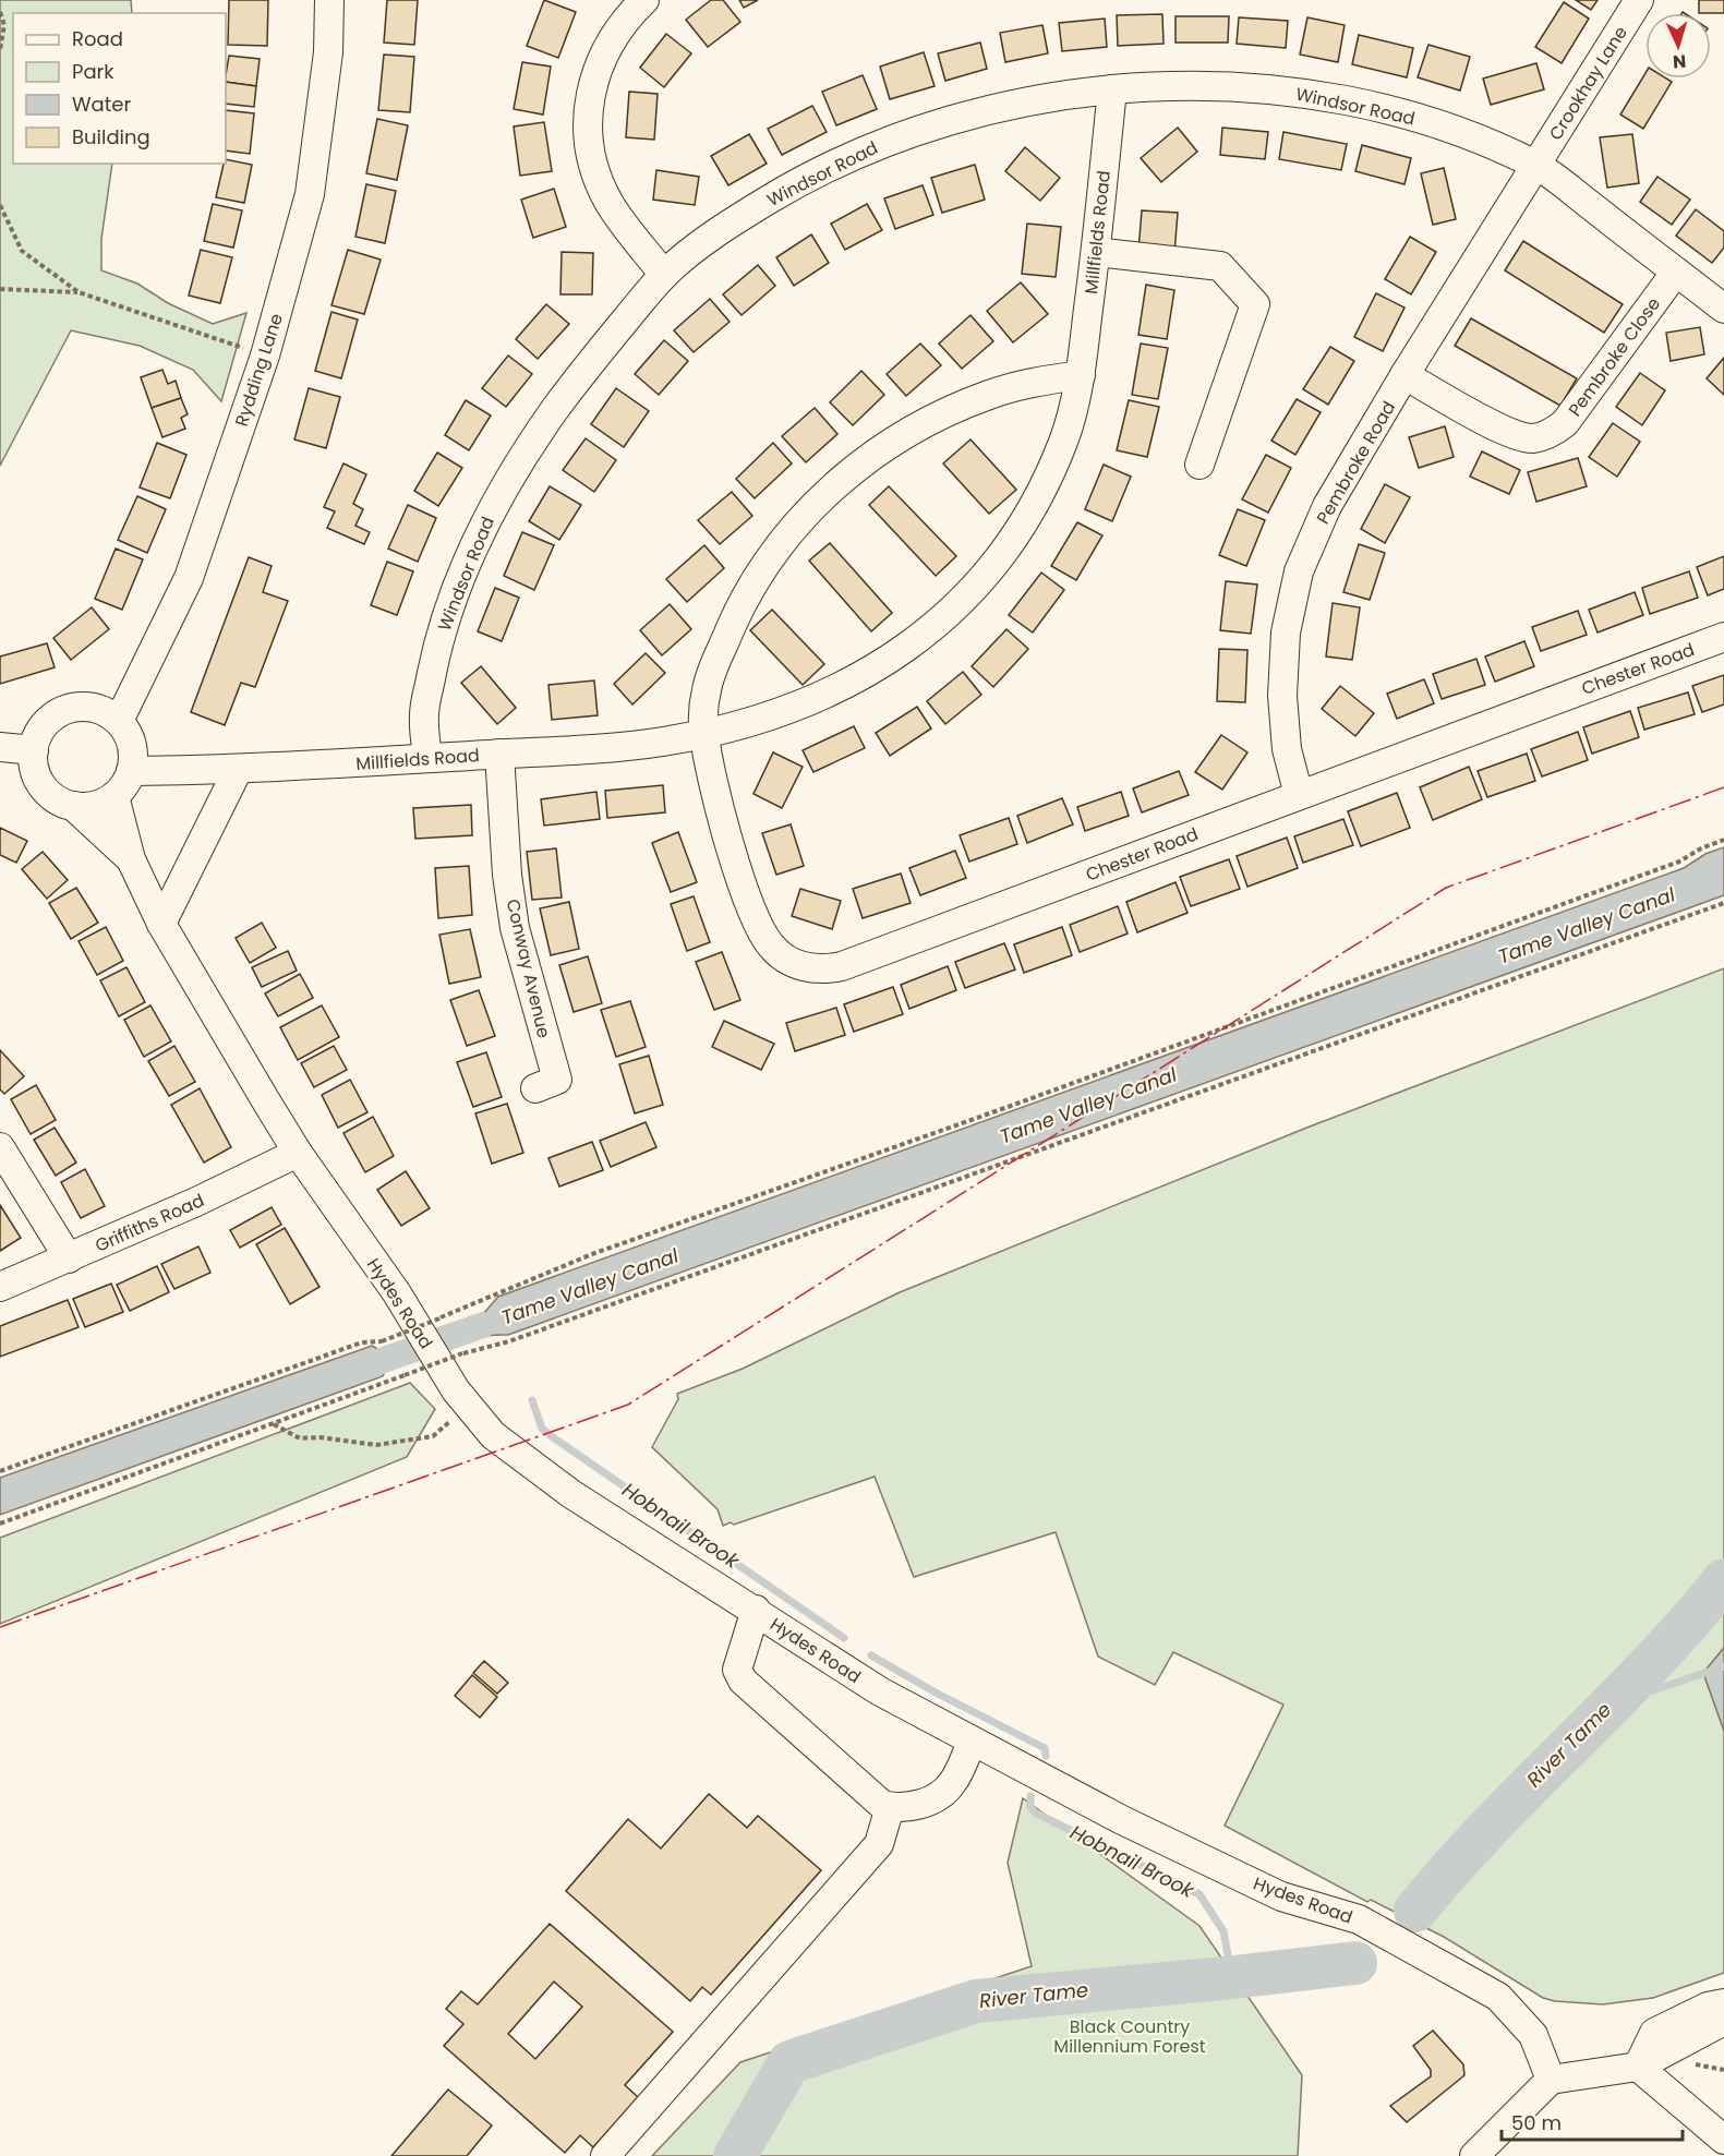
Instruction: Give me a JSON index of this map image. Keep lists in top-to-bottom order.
{
  "streets": {
    "street": [
      "Crookhay Lane",
      "Windsor Road",
      "Millfields Road",
      "Pembroke Close",
      "Rydding Lane",
      "Pembroke Road",
      "Chester Road",
      "Conway Avenue",
      "Griffiths Road",
      "Hydes Road"
    ]
  },
  "crossings": [
    ["Crookhay Lane", "Windsor Road"],
    ["Crookhay Lane", "Pembroke Road"],
    ["Windsor Road", "Millfields Road"],
    ["Windsor Road", "Pembroke Road"],
    ["Millfields Road", "Rydding Lane"],
    ["Millfields Road", "Chester Road"],
    ["Millfields Road", "Conway Avenue"],
    ["Millfields Road", "Hydes Road"],
    ["Pembroke Close", "Pembroke Road"],
    ["Rydding Lane", "Hydes Road"],
    ["Pembroke Road", "Chester Road"],
    ["Griffiths Road", "Hydes Road"]
  ],
  "water": ["Tame Valley Canal", "Hobnail Brook", "River Tame"],
  "parks": ["Black Country Millennium Forest"],
  "legend": [
    "Road",
    "Park",
    "Water",
    "Building"
  ],
  "scale_bar": "50 m",
  "north": "bottom"
}
